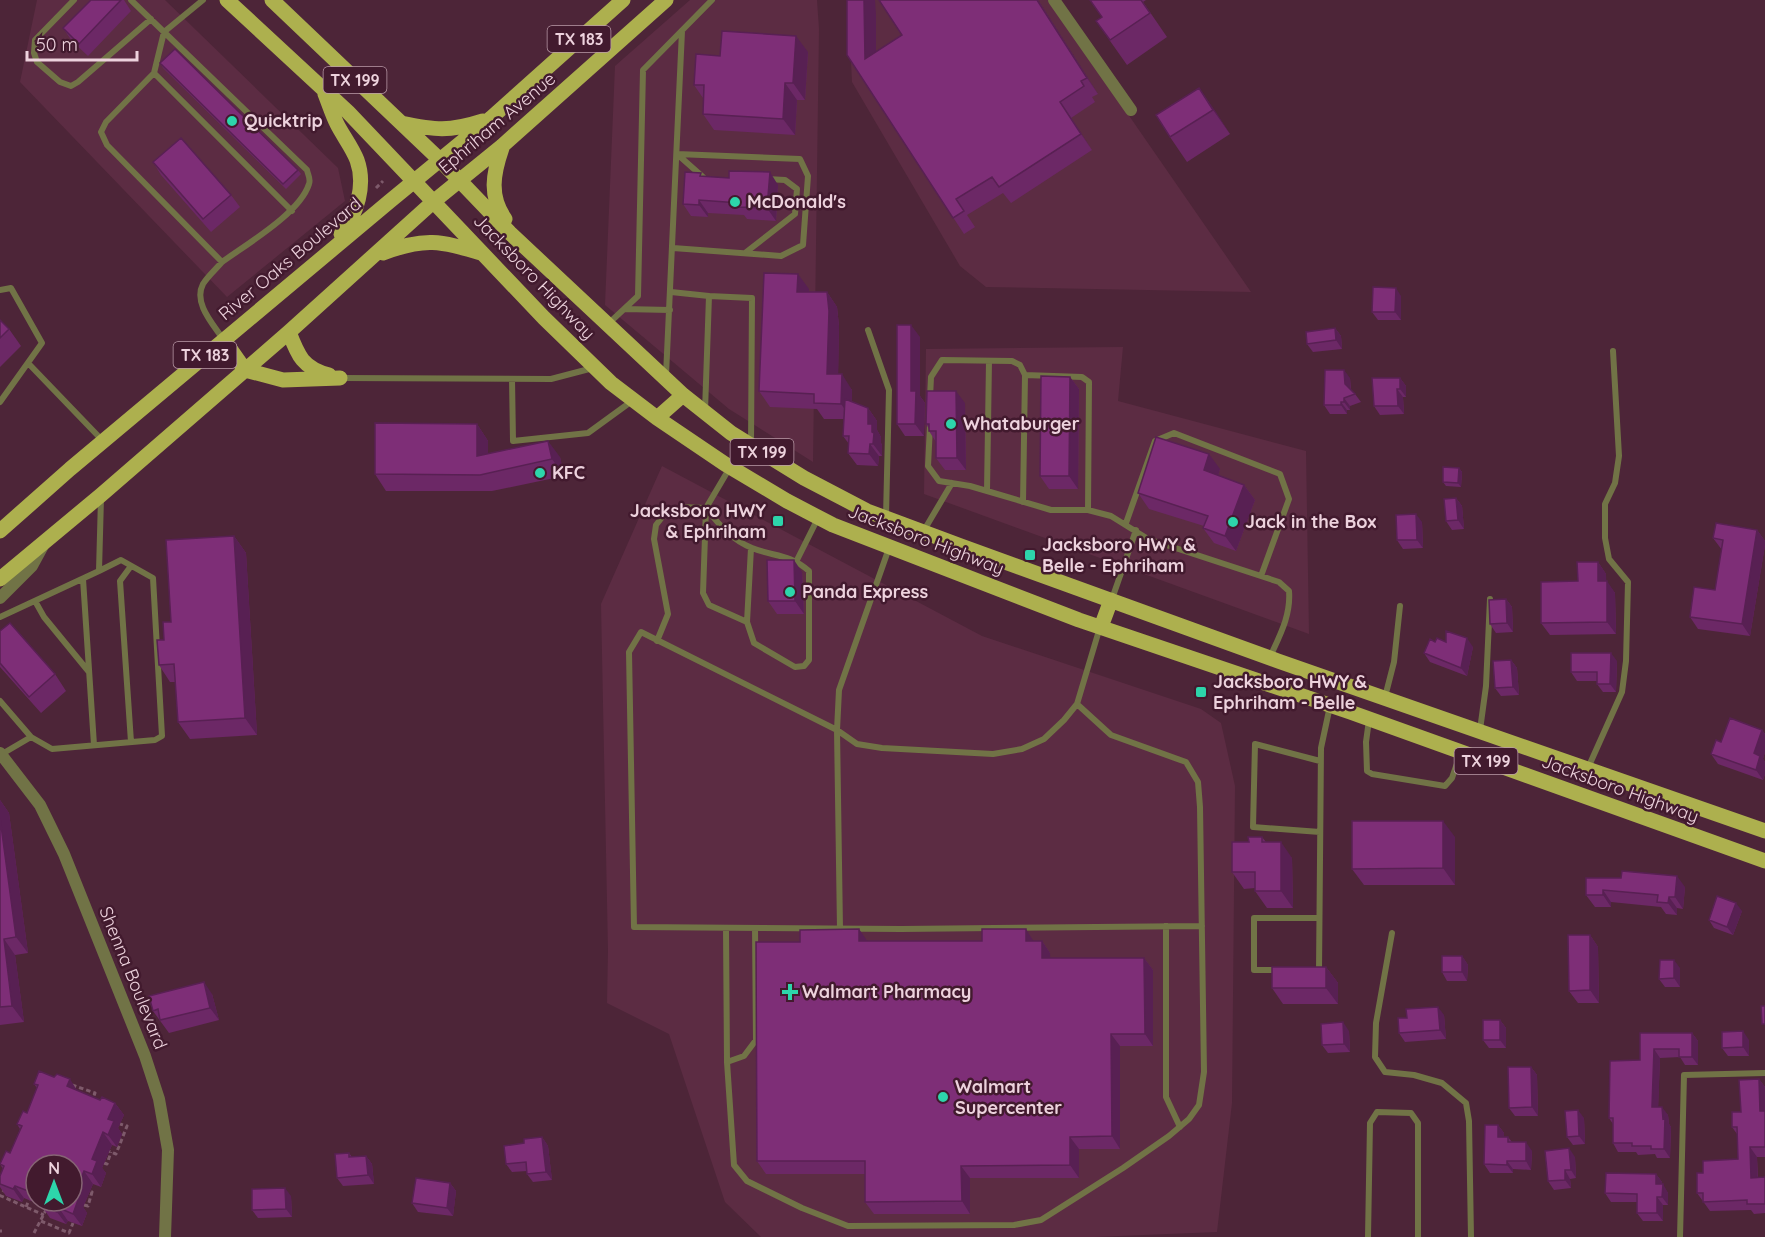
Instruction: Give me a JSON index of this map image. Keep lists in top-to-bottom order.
{
  "streets": {
    "main road": [
      "TX 183",
      "TX 199",
      "Ephriham Avenue",
      "River Oaks Boulevard",
      "Jacksboro Highway"
    ],
    "street": ["Shenna Boulevard"]
  },
  "crossings": [
    ["TX 183", "Ephriham Avenue"],
    ["TX 183", "Jacksboro Highway"],
    ["Ephriham Avenue", "River Oaks Boulevard"],
    ["Ephriham Avenue", "Jacksboro Highway"],
    ["River Oaks Boulevard", "Jacksboro Highway"]
  ],
  "places": {
    "other": [
      "Quicktrip",
      "McDonald's",
      "Whataburger",
      "KFC",
      "Jack in the Box",
      "Panda Express",
      "Walmart Supercenter"
    ],
    "transit": ["Jacksboro HWY & Ephriham", "Jacksboro HWY & Belle - Ephriham", "Jacksboro HWY & Ephriham - Belle"],
    "health": ["Walmart Pharmacy"]
  },
  "scale_bar": "50 m",
  "north": "top"
}
